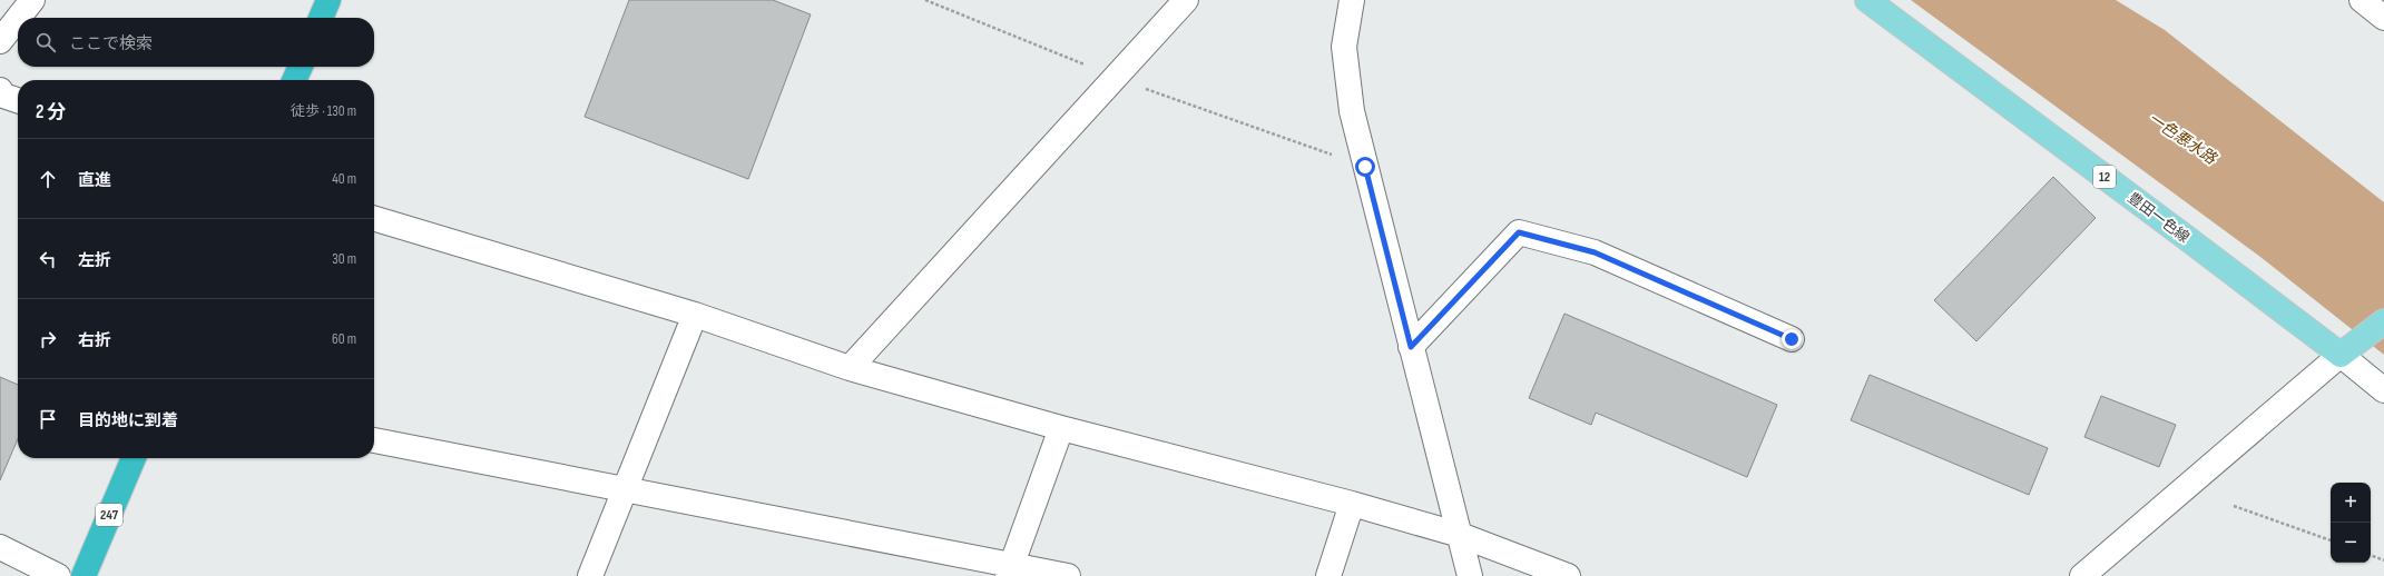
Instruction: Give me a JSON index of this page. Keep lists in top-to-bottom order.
{
  "streets": {
    "highway": ["247"],
    "main road": ["12", "豊田一色線"]
  },
  "water": ["一色悪水路"],
  "page": {
    "search": "ここで検索",
    "heading": ["2 分", "徒歩 · 130 m"],
    "list": [
      ["直進", "40 m"],
      ["左折", "30 m"],
      ["右折", "60 m"],
      "目的地に到着"
    ],
    "map_buttons": ["+", "−"]
  }
}
